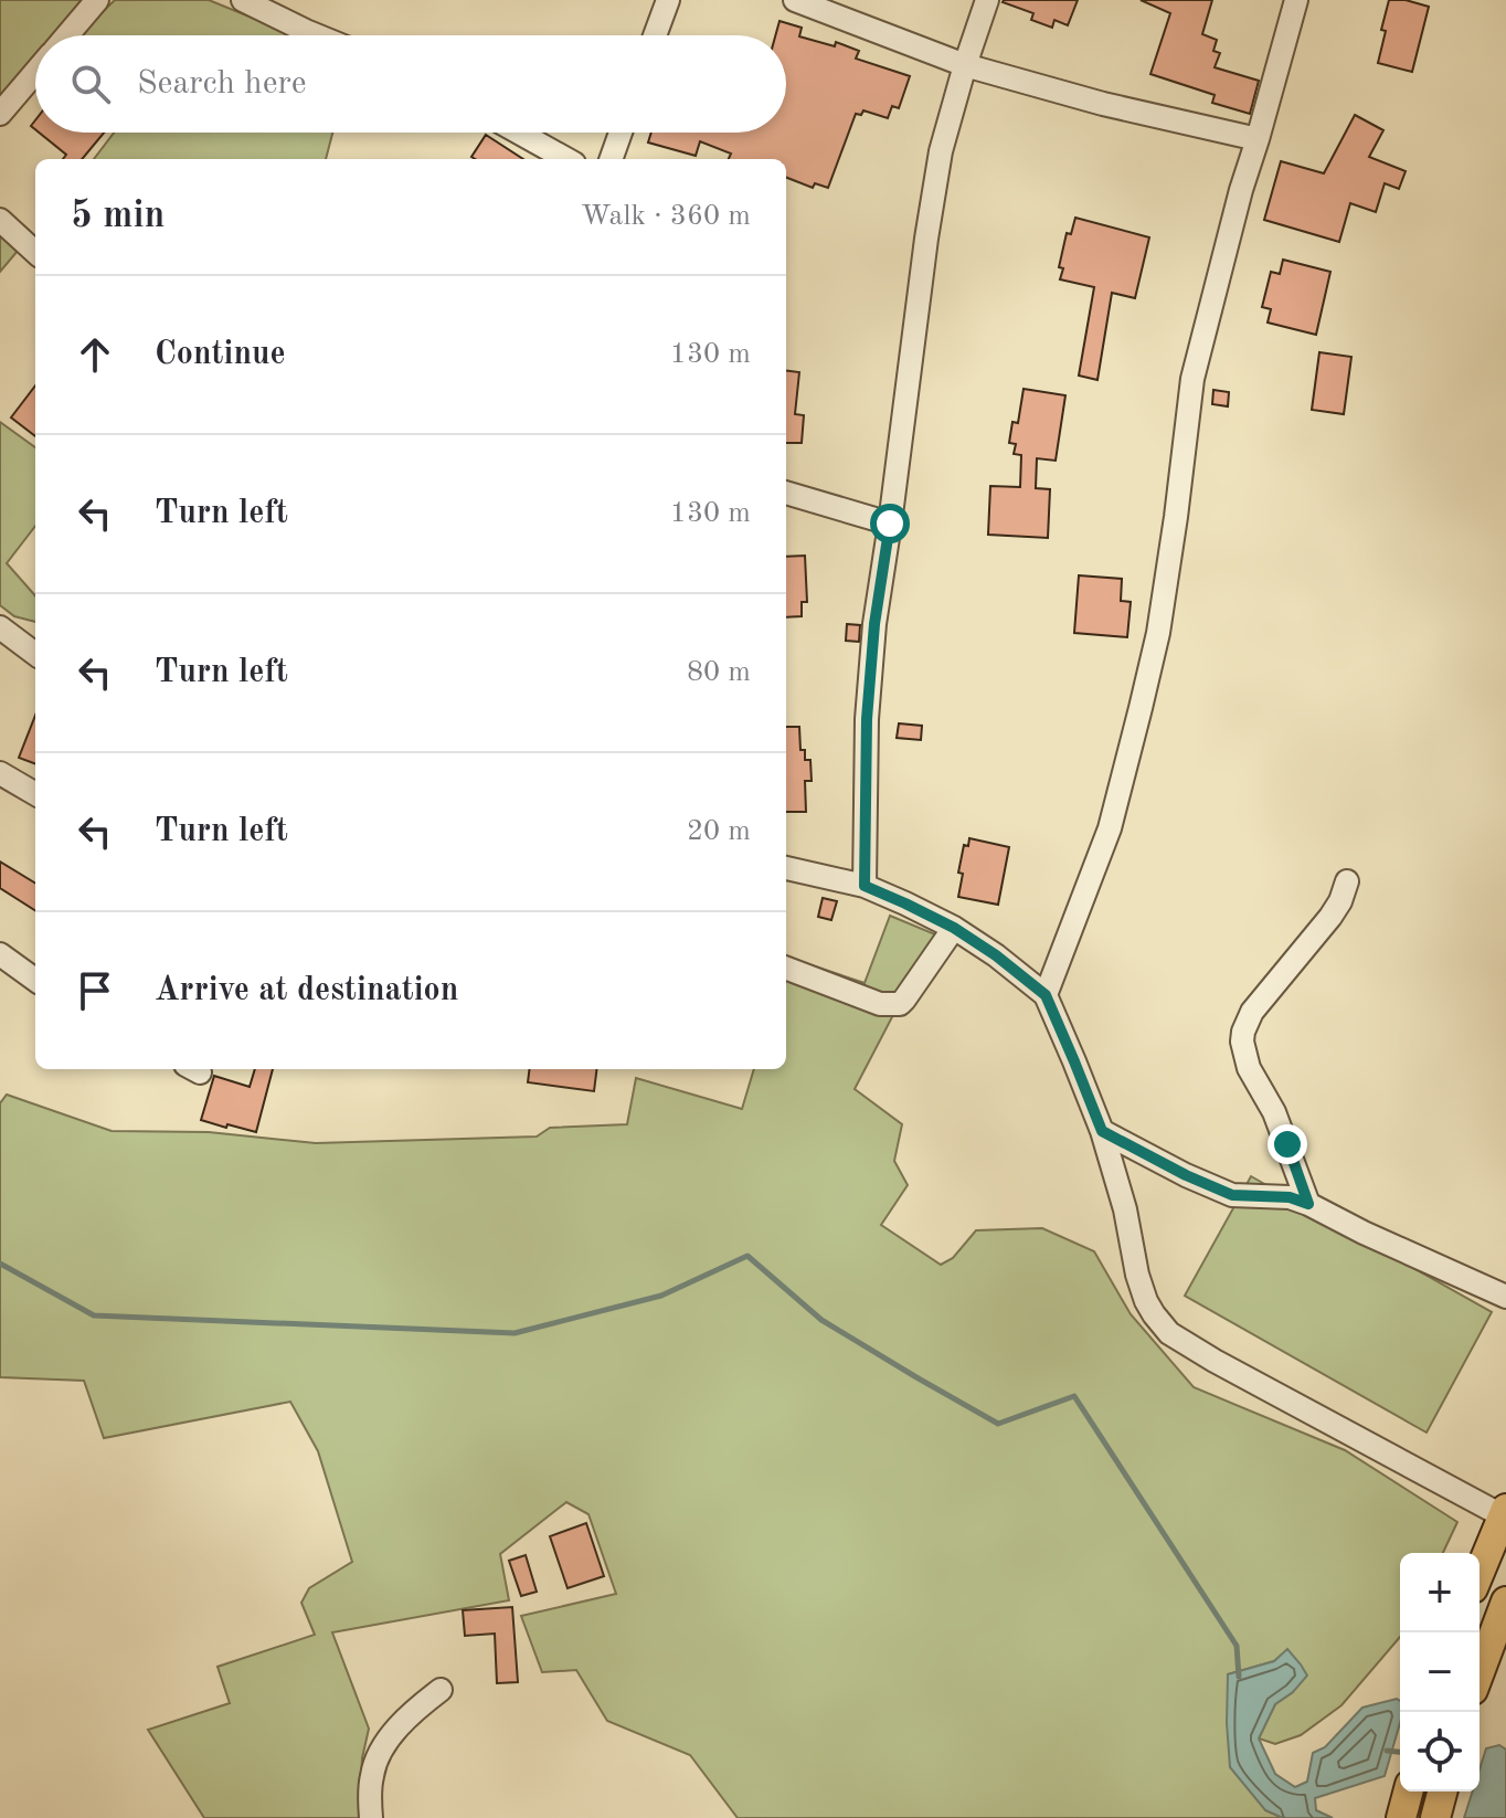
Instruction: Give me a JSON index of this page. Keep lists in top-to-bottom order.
{
  "page": {
    "search": "Search here",
    "heading": ["5 min", "Walk · 360 m"],
    "list": [
      ["Continue", "130 m"],
      ["Turn left", "130 m"],
      ["Turn left", "80 m"],
      ["Turn left", "20 m"],
      "Arrive at destination"
    ],
    "map_buttons": ["+", "−"]
  }
}
